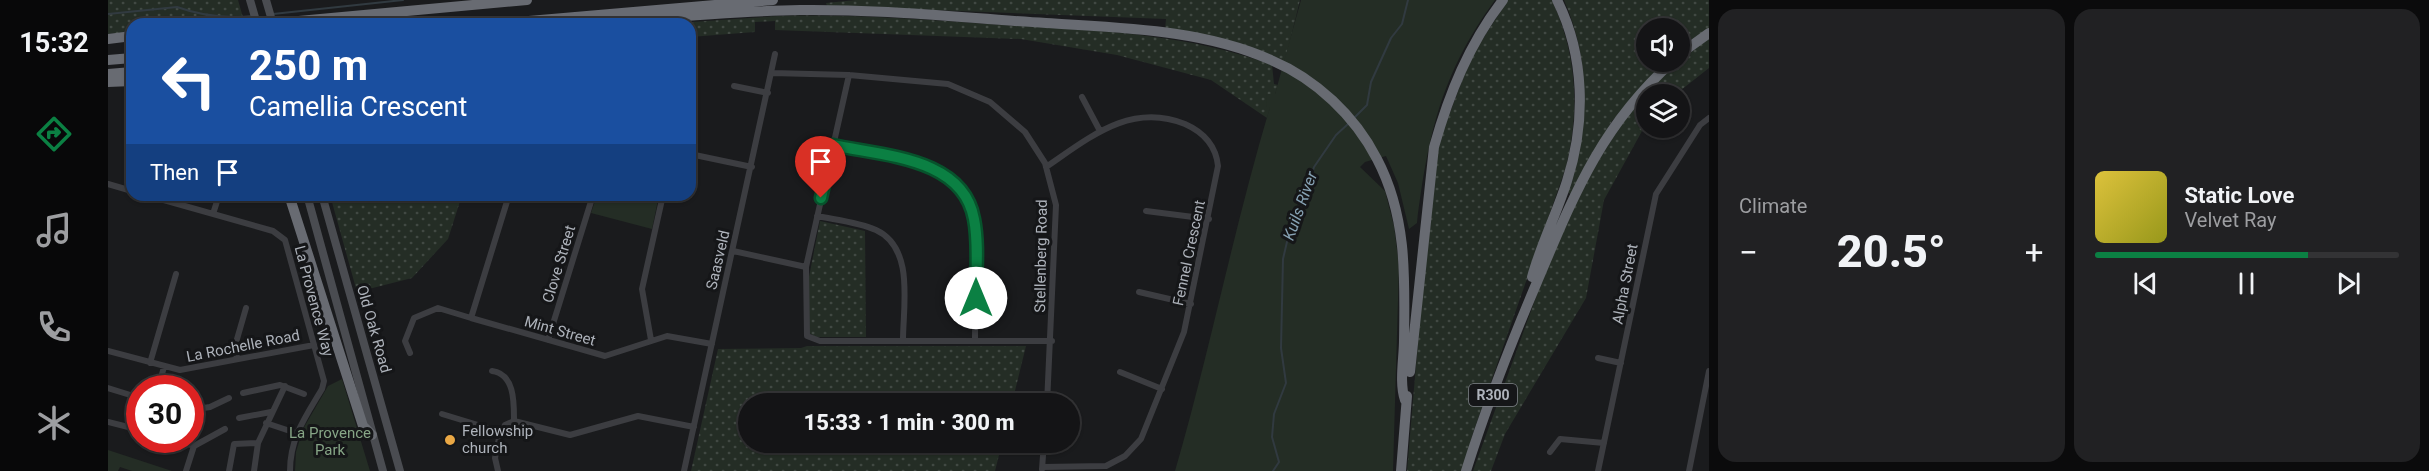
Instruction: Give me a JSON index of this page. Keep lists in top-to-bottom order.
{
  "streets": {
    "highway": ["R300"],
    "main road": ["Old Oak Road"],
    "street": [
      "Fennel Crescent",
      "Stellenberg Road",
      "Saasveld",
      "Clove Street",
      "Alpha Street",
      "La Provence Way",
      "Mint Street",
      "La Rochelle Road"
    ]
  },
  "crossings": [
    ["Fennel Crescent", "Stellenberg Road"],
    ["Stellenberg Road", "Saasveld"],
    ["Saasveld", "Mint Street"],
    ["Clove Street", "Mint Street"],
    ["La Provence Way", "La Rochelle Road"]
  ],
  "water": ["Kuils River"],
  "parks": ["La Provence Park"],
  "places": ["Fellowship church"],
  "page": {
    "tabs": "15:32",
    "tile": "Climate",
    "turn": ["250 m", "Camellia Crescent"],
    "then": "Then",
    "song": ["Static Love", "Velvet Ray"],
    "heat": ["−", "20.5°", "+"],
    "limit": "30",
    "trip": "15:33 · 1 min · 300 m"
  }
}
